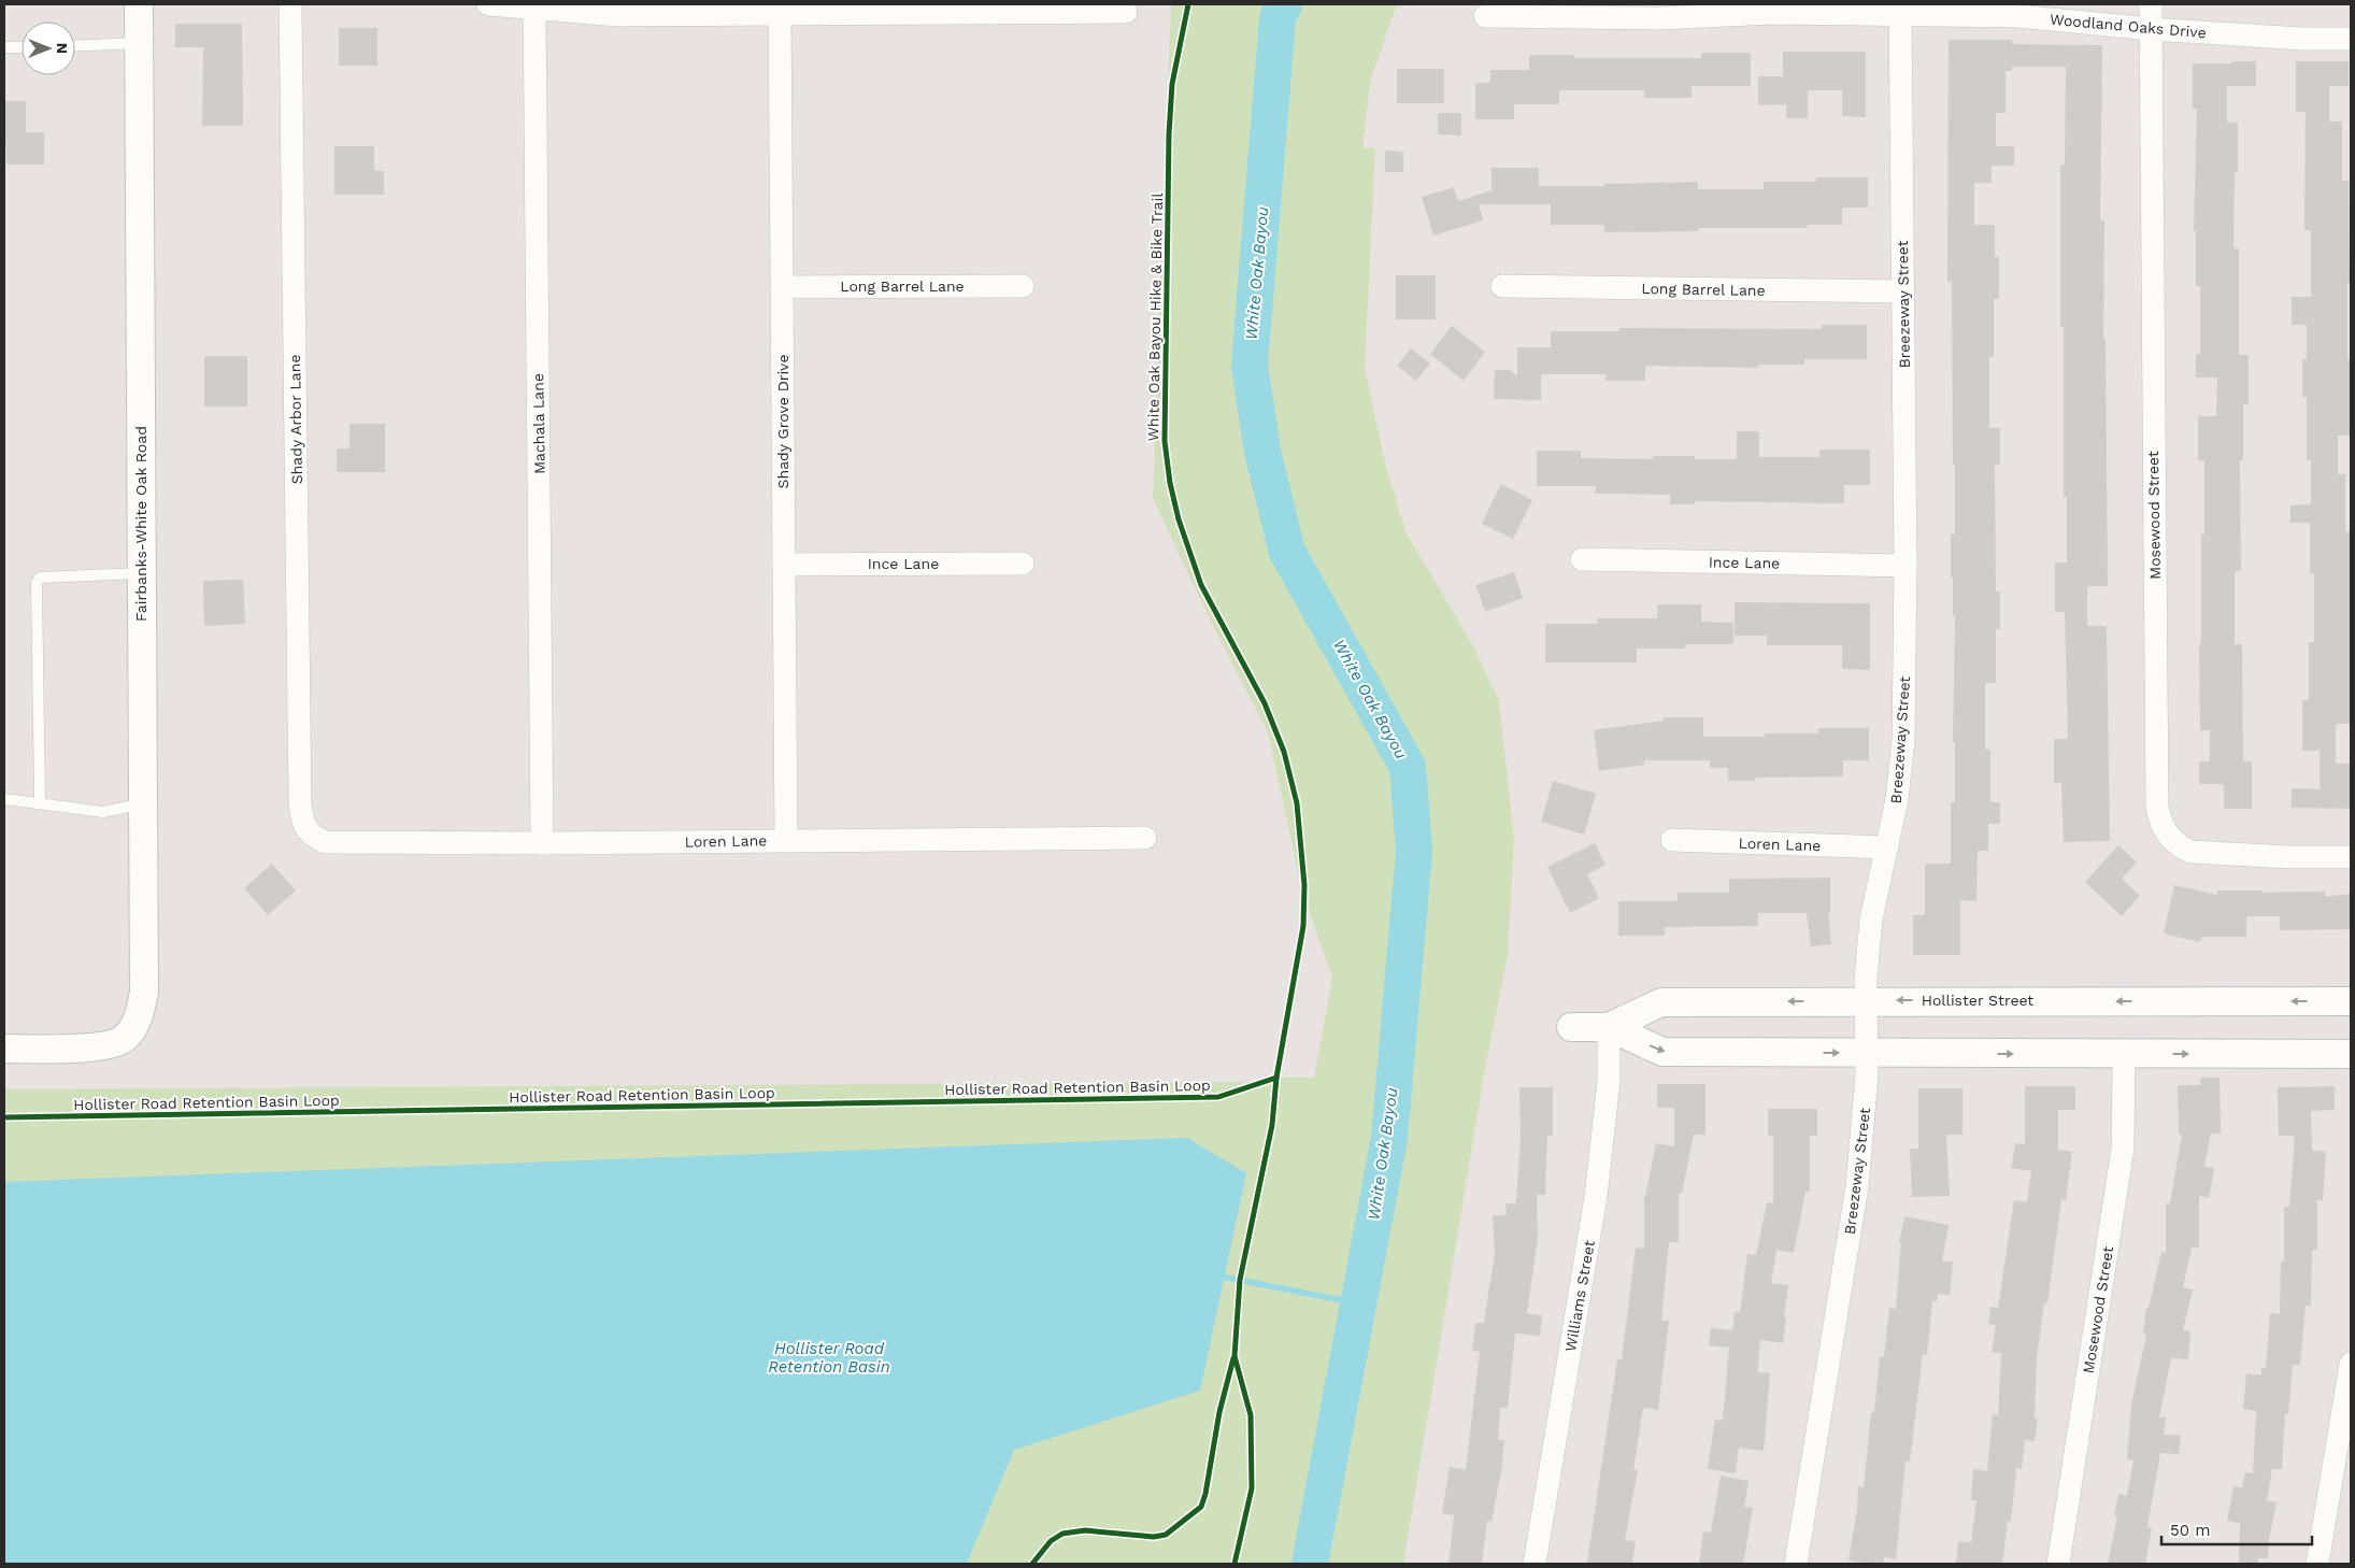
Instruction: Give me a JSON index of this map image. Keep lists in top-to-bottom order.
{
  "streets": {
    "street": [
      "Woodland Oaks Drive",
      "Long Barrel Lane",
      "Breezeway Street",
      "Shady Arbor Lane",
      "Shady Grove Drive",
      "Machala Lane",
      "Mosewood Street",
      "Fairbanks-White Oak Road",
      "Ince Lane",
      "Loren Lane",
      "Hollister Street",
      "Williams Street"
    ],
    "cycle path": ["White Oak Bayou Hike & Bike Trail", "Hollister Road Retention Basin Loop"]
  },
  "crossings": [
    ["Woodland Oaks Drive", "Breezeway Street"],
    ["Woodland Oaks Drive", "Mosewood Street"],
    ["Long Barrel Lane", "Breezeway Street"],
    ["Long Barrel Lane", "Shady Grove Drive"],
    ["Breezeway Street", "Ince Lane"],
    ["Breezeway Street", "Loren Lane"],
    ["Breezeway Street", "Hollister Street"],
    ["Shady Arbor Lane", "Loren Lane"],
    ["Shady Grove Drive", "Ince Lane"],
    ["Shady Grove Drive", "Loren Lane"],
    ["Machala Lane", "Loren Lane"],
    ["Mosewood Street", "Hollister Street"],
    ["Hollister Street", "Williams Street"]
  ],
  "water": ["White Oak Bayou", "Hollister Road Retention Basin"],
  "scale_bar": "50 m",
  "north": "right"
}
